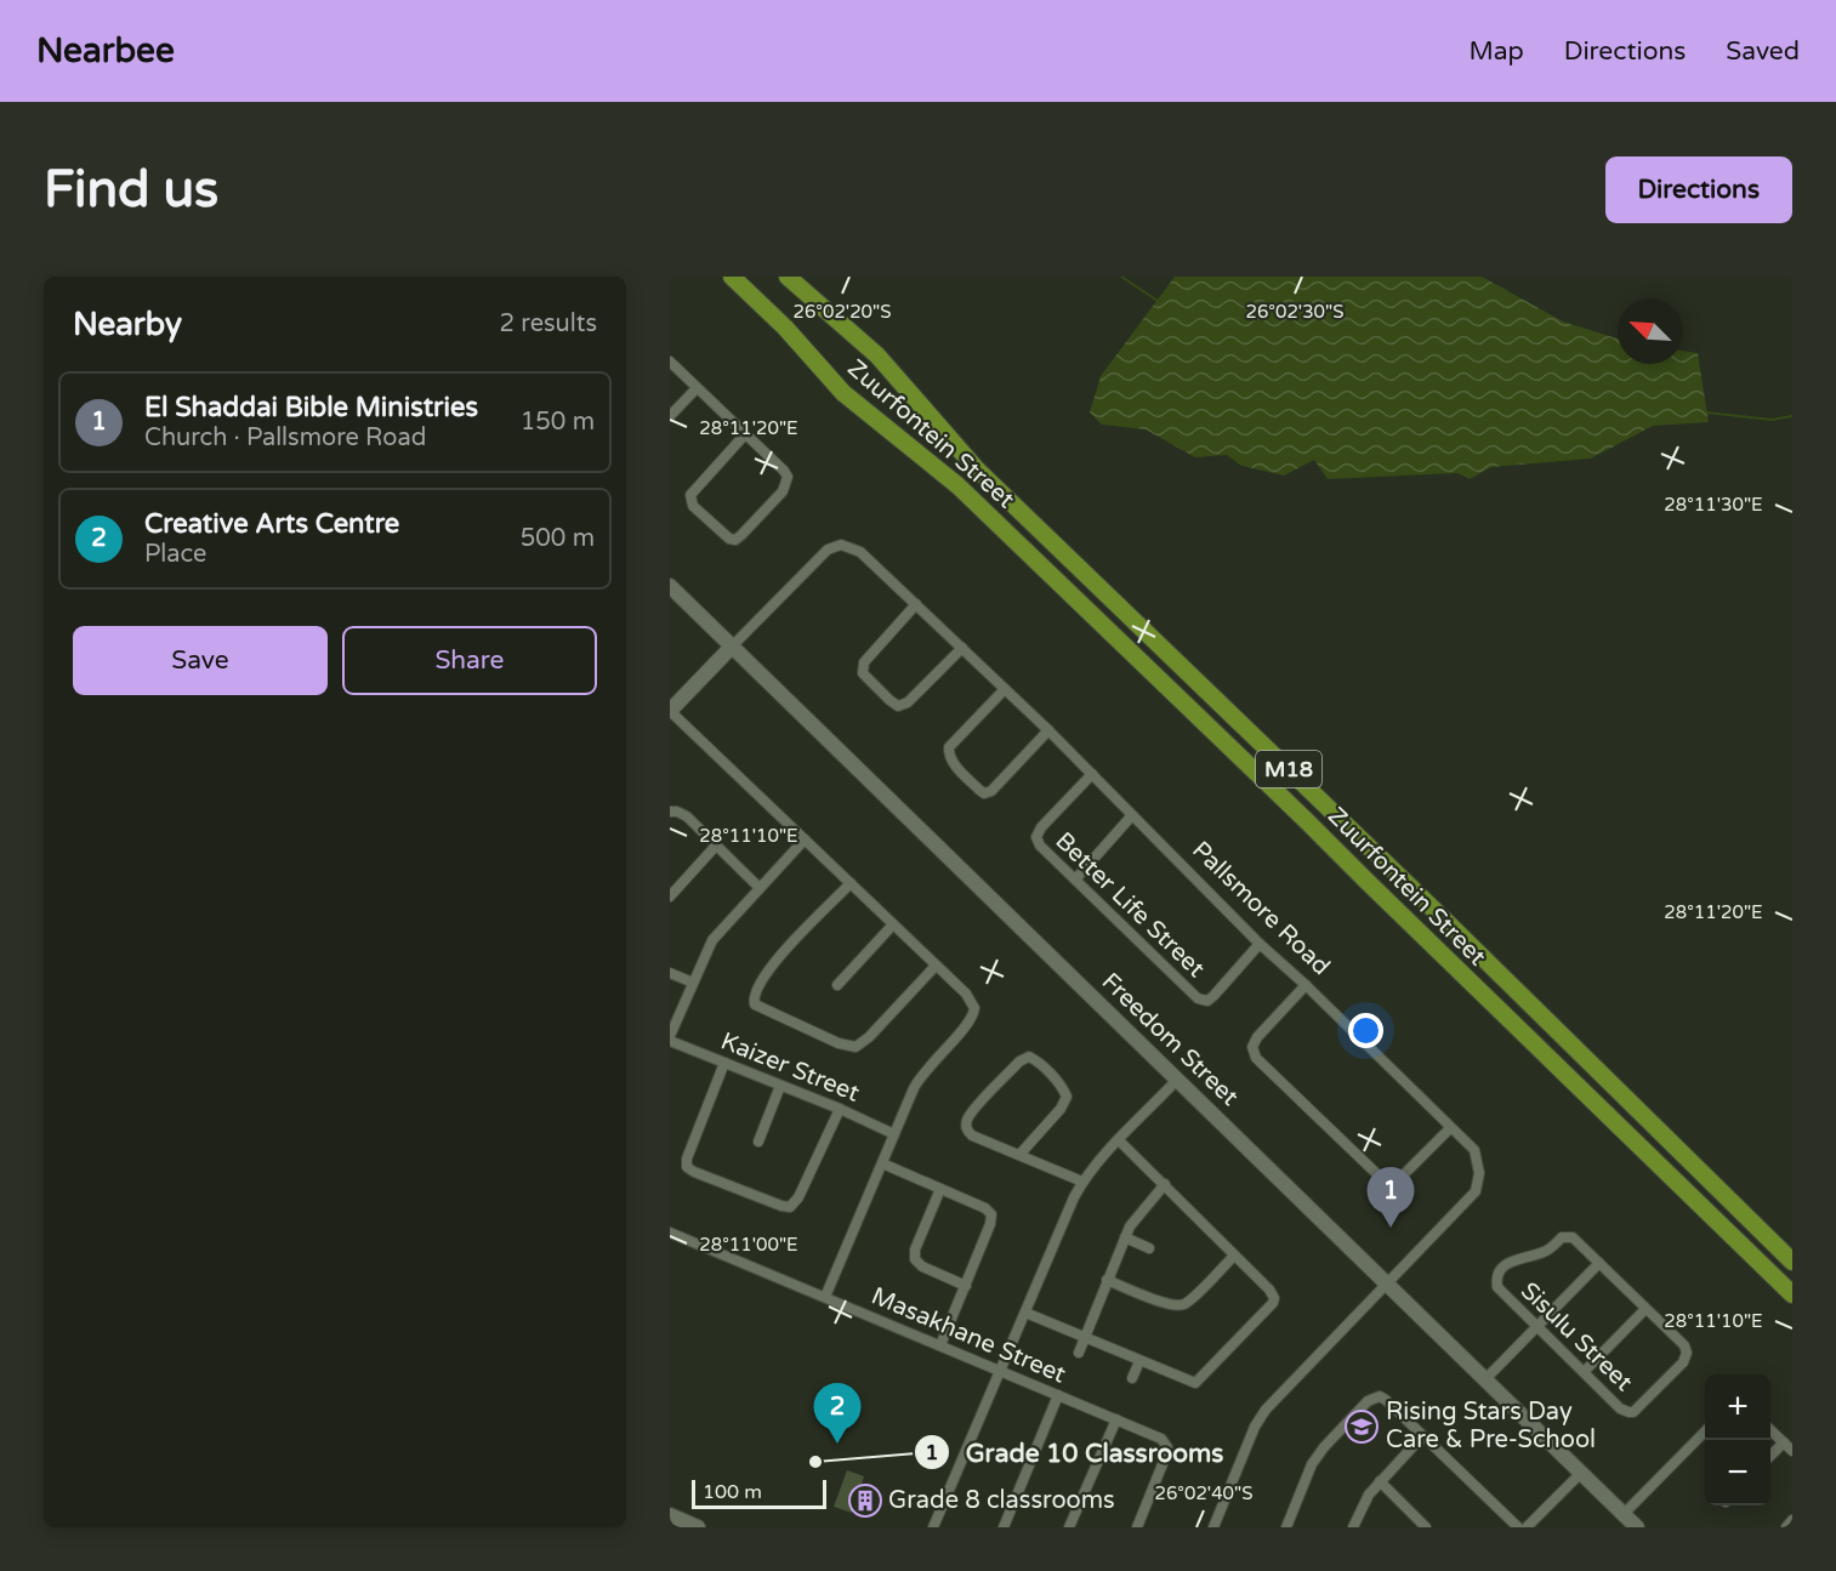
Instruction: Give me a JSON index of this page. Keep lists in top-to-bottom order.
{
  "streets": {
    "main road": ["Zuurfontein Street", "M18"],
    "street": [
      "Better Life Street",
      "Pallsmore Road",
      "Freedom Street",
      "Kaizer Street",
      "Masakhane Street",
      "Sisulu Street"
    ]
  },
  "crossings": [
    ["Better Life Street", "Pallsmore Road"],
    ["Pallsmore Road", "Freedom Street"]
  ],
  "places": {
    "school or university": ["Rising Stars Day Care & Pre-School"],
    "other": ["Grade 10 Classrooms"],
    "building": ["Grade 8 classrooms"]
  },
  "scale_bar": "100 m",
  "north": "top left",
  "page": {
    "header": "Nearbee",
    "nav": ["Map", "Directions", "Saved"],
    "buttons": [
      "Directions",
      ["Save", "Share"]
    ],
    "title": "Find us",
    "heading": ["Nearby", "2 results"],
    "list": [
      {
        "mark": "1",
        "name": "El Shaddai Bible Ministries",
        "note": "Church · Pallsmore Road",
        "value": "150 m"
      },
      {
        "mark": "2",
        "name": "Creative Arts Centre",
        "note": "Place",
        "value": "500 m"
      }
    ],
    "pins": ["1", "2"],
    "map_buttons": ["+", "−"],
    "scale": "100 m"
  },
  "coordinates": [
    "26°02'20\"S",
    "26°02'30\"S",
    "28°11'20\"E",
    "28°11'30\"E",
    "28°11'10\"E",
    "28°11'00\"E",
    "26°02'40\"S"
  ]
}
